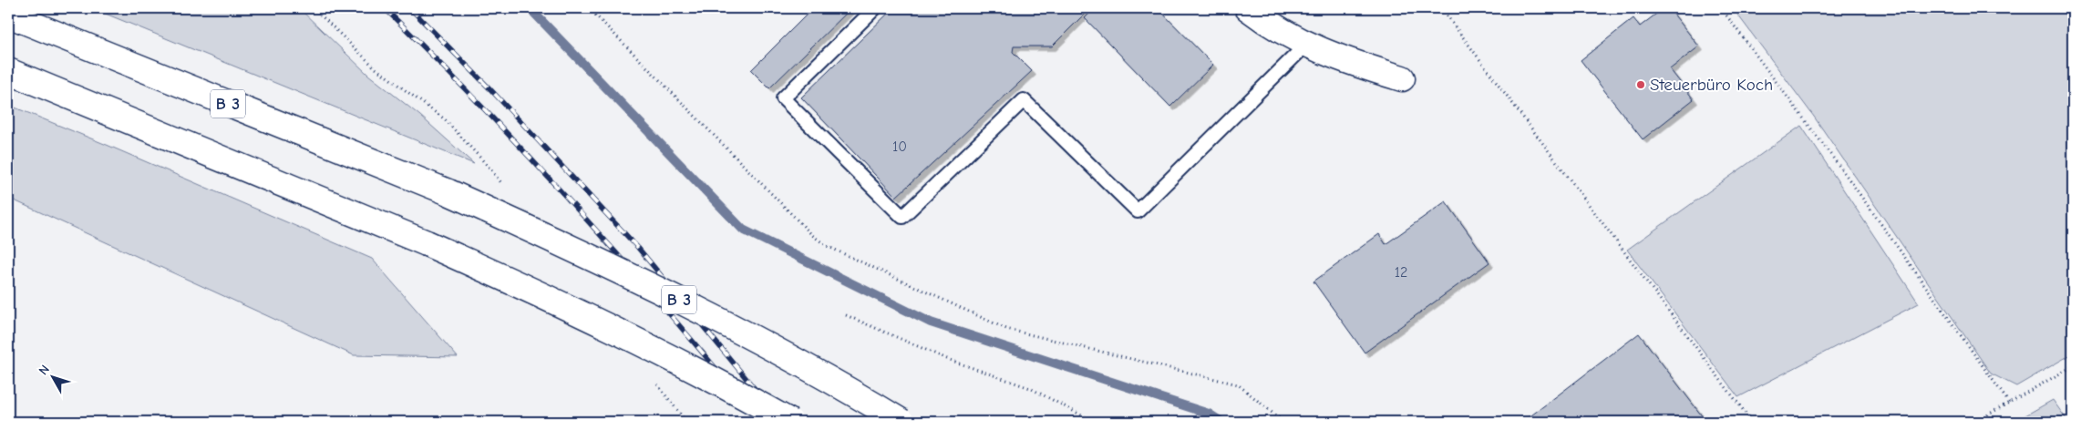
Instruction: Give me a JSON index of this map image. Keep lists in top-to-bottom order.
{
  "streets": {
    "main road": ["B 3"]
  },
  "places": ["Steuerbüro Koch"],
  "house_numbers": ["10", "12"],
  "north": "top left"
}
